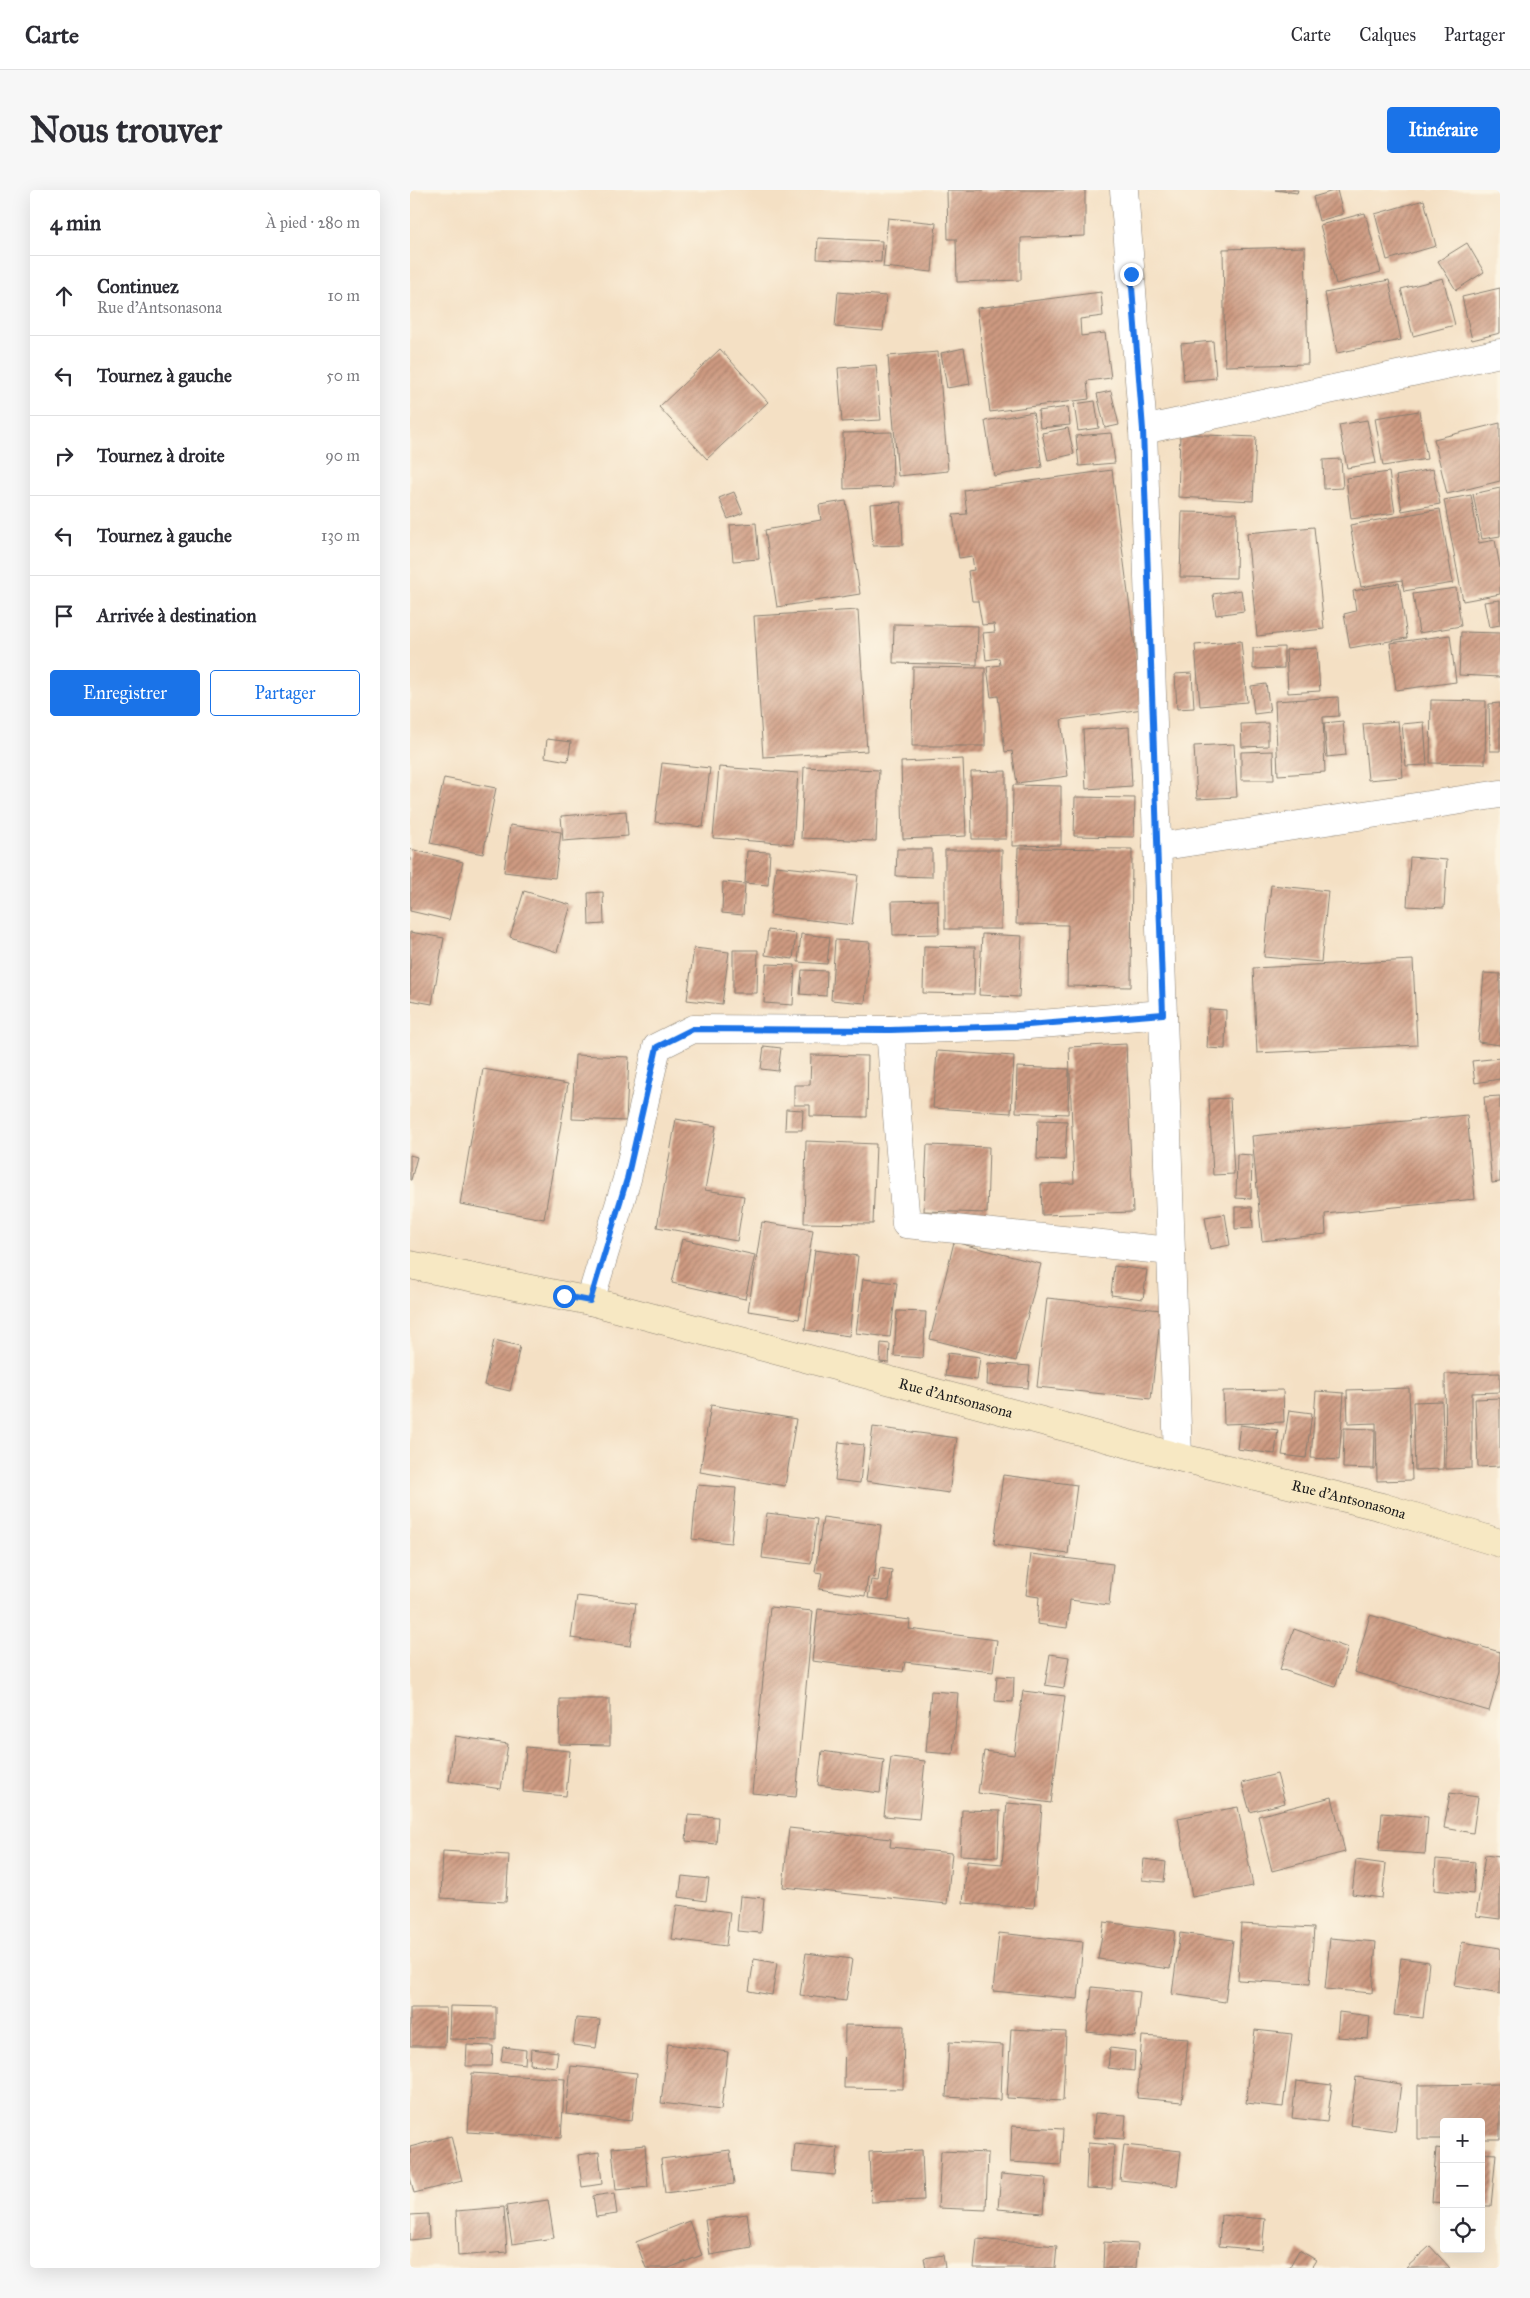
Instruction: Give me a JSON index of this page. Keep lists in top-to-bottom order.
{
  "streets": {
    "street": ["Rue d'Antsonasona"]
  },
  "page": {
    "header": "Carte",
    "nav": ["Carte", "Calques", "Partager"],
    "buttons": [
      "Itinéraire",
      ["Enregistrer", "Partager"]
    ],
    "title": "Nous trouver",
    "heading": ["4 min", "À pied · 280 m"],
    "list": [
      ["Continuez", "Rue d'Antsonasona", "10 m"],
      ["Tournez à gauche", "50 m"],
      ["Tournez à droite", "90 m"],
      ["Tournez à gauche", "130 m"],
      "Arrivée à destination"
    ],
    "map_buttons": ["+", "−"]
  }
}
